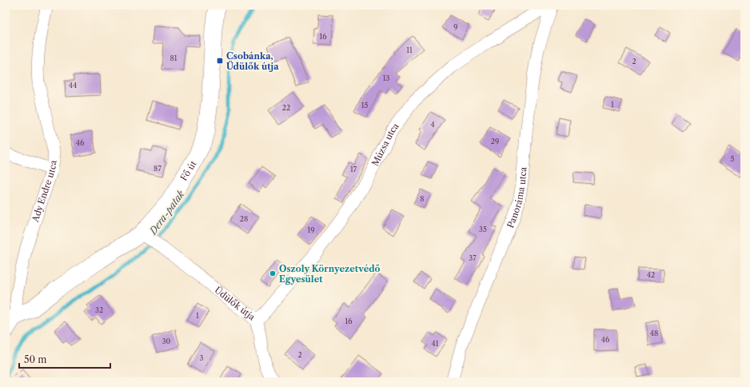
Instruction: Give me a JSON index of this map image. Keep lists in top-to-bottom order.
{
  "streets": {
    "main road": ["Fő út"],
    "street": [
      "Múzsa utca",
      "Ady Endre utca",
      "Panoráma utca",
      "Üdülők útja"
    ]
  },
  "crossings": [
    ["Múzsa utca", "Panoráma utca"],
    ["Múzsa utca", "Üdülők útja"],
    ["Fő út", "Ady Endre utca"],
    ["Fő út", "Üdülők útja"]
  ],
  "water": ["Dera-patak"],
  "places": {
    "transit": ["Csobánka, Üdülők útja"],
    "other": ["Oszoly Környezetvédő Egyesület"]
  },
  "house_numbers": [
    "9",
    "16",
    "11",
    "81",
    "2",
    "13",
    "44",
    "1",
    "15",
    "22",
    "4",
    "29",
    "46",
    "5",
    "87",
    "17",
    "8",
    "28",
    "35",
    "19",
    "37",
    "42",
    "32",
    "1",
    "16",
    "48",
    "46",
    "30",
    "41",
    "2",
    "3"
  ],
  "scale_bar": "50 m"
}
